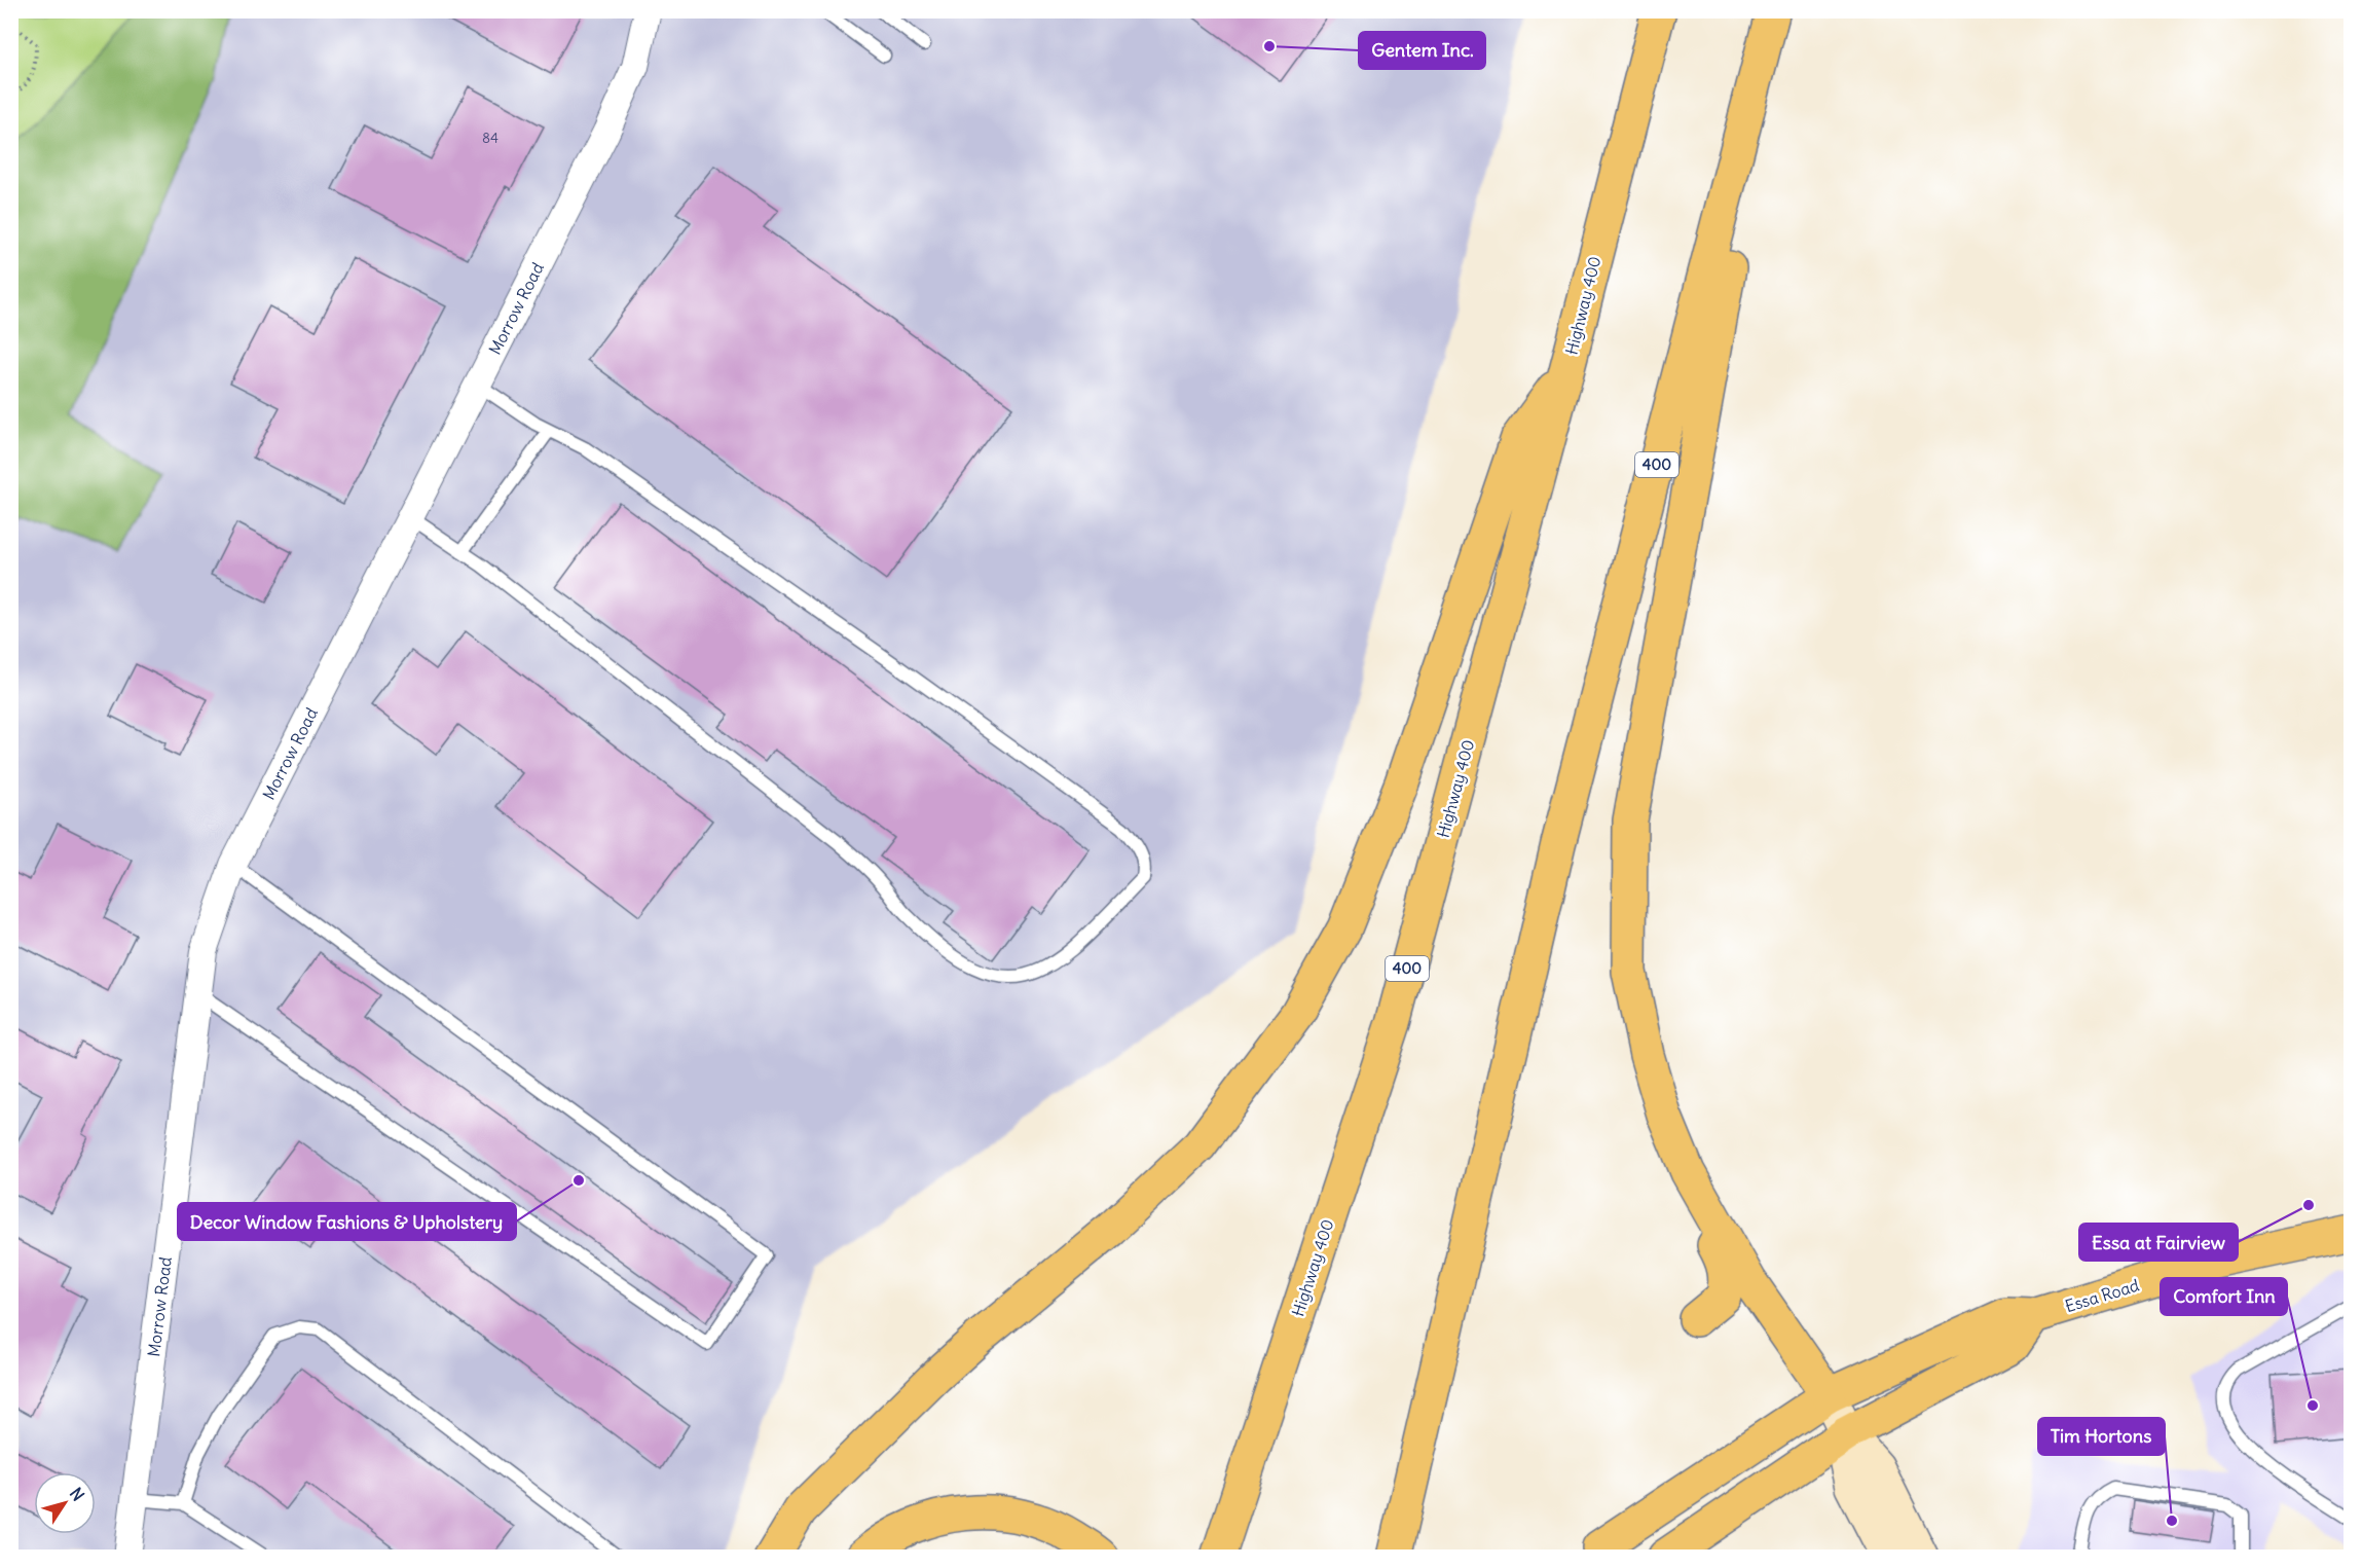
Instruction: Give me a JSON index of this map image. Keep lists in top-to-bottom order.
{
  "streets": {
    "main road": ["Highway 400", "400", "Essa Road"],
    "street": ["Morrow Road"]
  },
  "places": [
    "Gentem Inc.",
    "Decor Window Fashions & Upholstery",
    "Essa at Fairview",
    "Comfort Inn",
    "Tim Hortons"
  ],
  "house_numbers": ["84"],
  "north": "top right"
}
